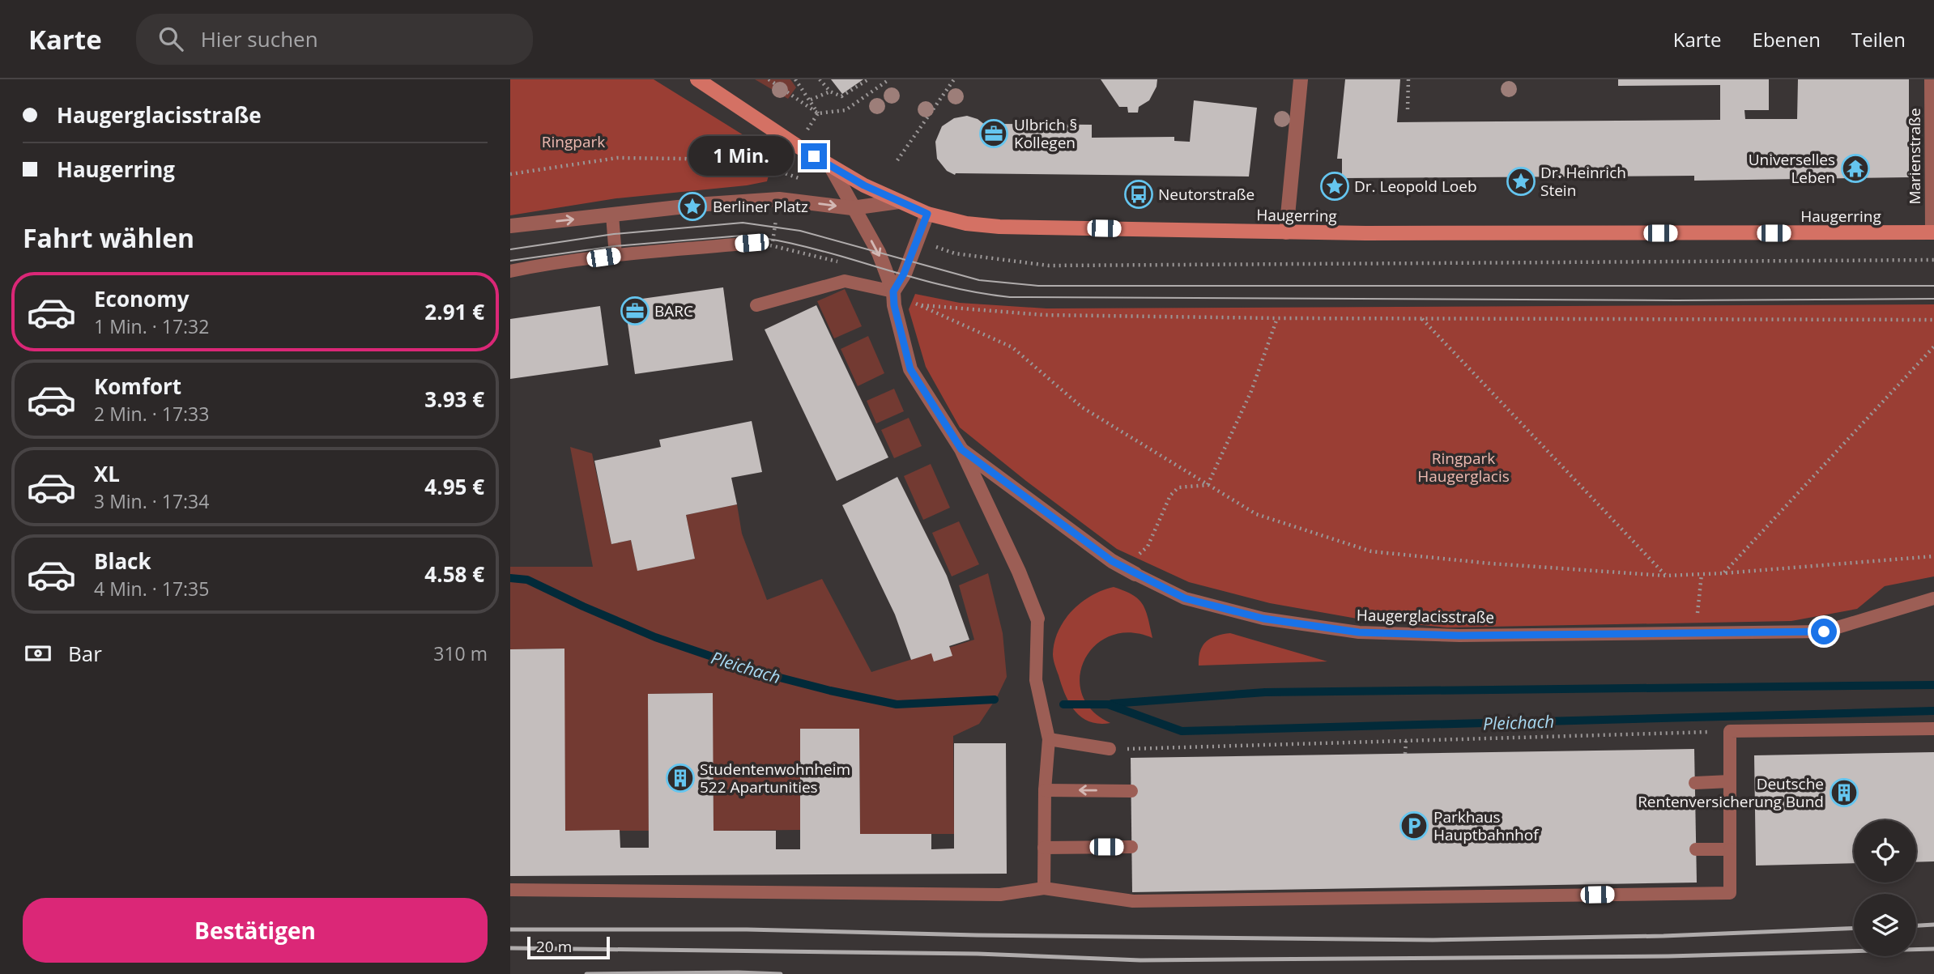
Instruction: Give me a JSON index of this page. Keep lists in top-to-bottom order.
{
  "streets": {
    "main road": ["Haugerring"],
    "street": ["Marienstraße", "Haugerglacisstraße"]
  },
  "crossings": [
    ["Marienstraße", "Haugerring"]
  ],
  "water": ["Pleichach"],
  "parks": ["Ringpark", "Ringpark Haugerglacis"],
  "places": {
    "office": ["Ulbrich § Kollegen", "BARC"],
    "temple": ["Universelles Leben"],
    "place": ["Dr. Heinrich Stein", "Dr. Leopold Loeb", "Berliner Platz"],
    "bus stop": ["Neutorstraße"],
    "building": ["Studentenwohnheim 522 Apartunities", "Deutsche Rentenversicherung Bund"],
    "parking": ["Parkhaus Hauptbahnhof"]
  },
  "scale_bar": "20 m",
  "page": {
    "header": "Karte",
    "search": "Hier suchen",
    "nav": ["Karte", "Ebenen", "Teilen"],
    "banner": ["Haugerglacisstraße", "Haugerring"],
    "bubble": "1 Min.",
    "heading": "Fahrt wählen",
    "list": [
      {
        "name": "Economy",
        "note": "1 Min. · 17:32",
        "value": "2.91 €"
      },
      {
        "name": "Komfort",
        "note": "2 Min. · 17:33",
        "value": "3.93 €"
      },
      {
        "name": "XL",
        "note": "3 Min. · 17:34",
        "value": "4.95 €"
      },
      {
        "name": "Black",
        "note": "4 Min. · 17:35",
        "value": "4.58 €"
      }
    ],
    "pay": ["Bar", "310 m"],
    "buttons": "Bestätigen",
    "scale": "20 m"
  }
}
